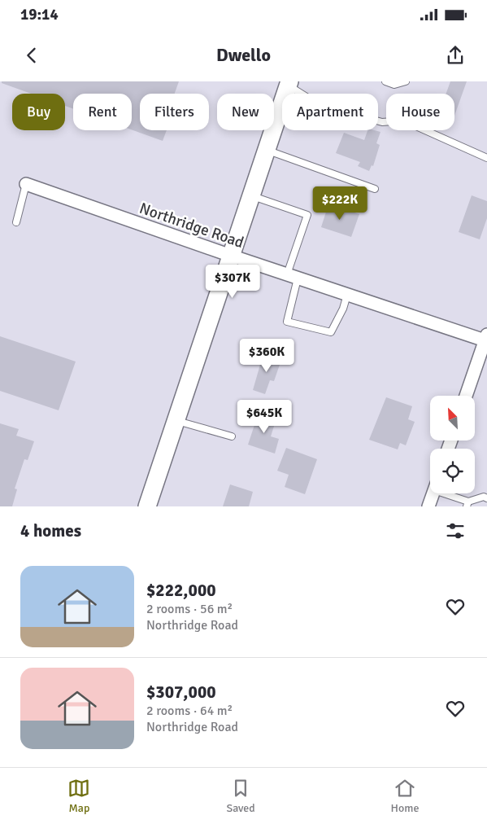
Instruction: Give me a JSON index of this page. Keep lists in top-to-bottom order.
{
  "streets": {
    "street": ["Northridge Road"]
  },
  "north": "top left",
  "page": {
    "status": "19:14",
    "header": "Dwello",
    "chip": [
      "Buy",
      "Rent",
      "Filters",
      "New",
      "Apartment",
      "House"
    ],
    "price": [
      "$222K",
      "$307K",
      "$360K",
      "$645K"
    ],
    "heading": "4 homes",
    "list": [
      {
        "name": "$222,000",
        "note": "2 rooms · 56 m² · Northridge Road"
      },
      {
        "name": "$307,000",
        "note": "2 rooms · 64 m² · Northridge Road"
      }
    ],
    "tabs": ["Map", "Saved", "Home"]
  }
}
